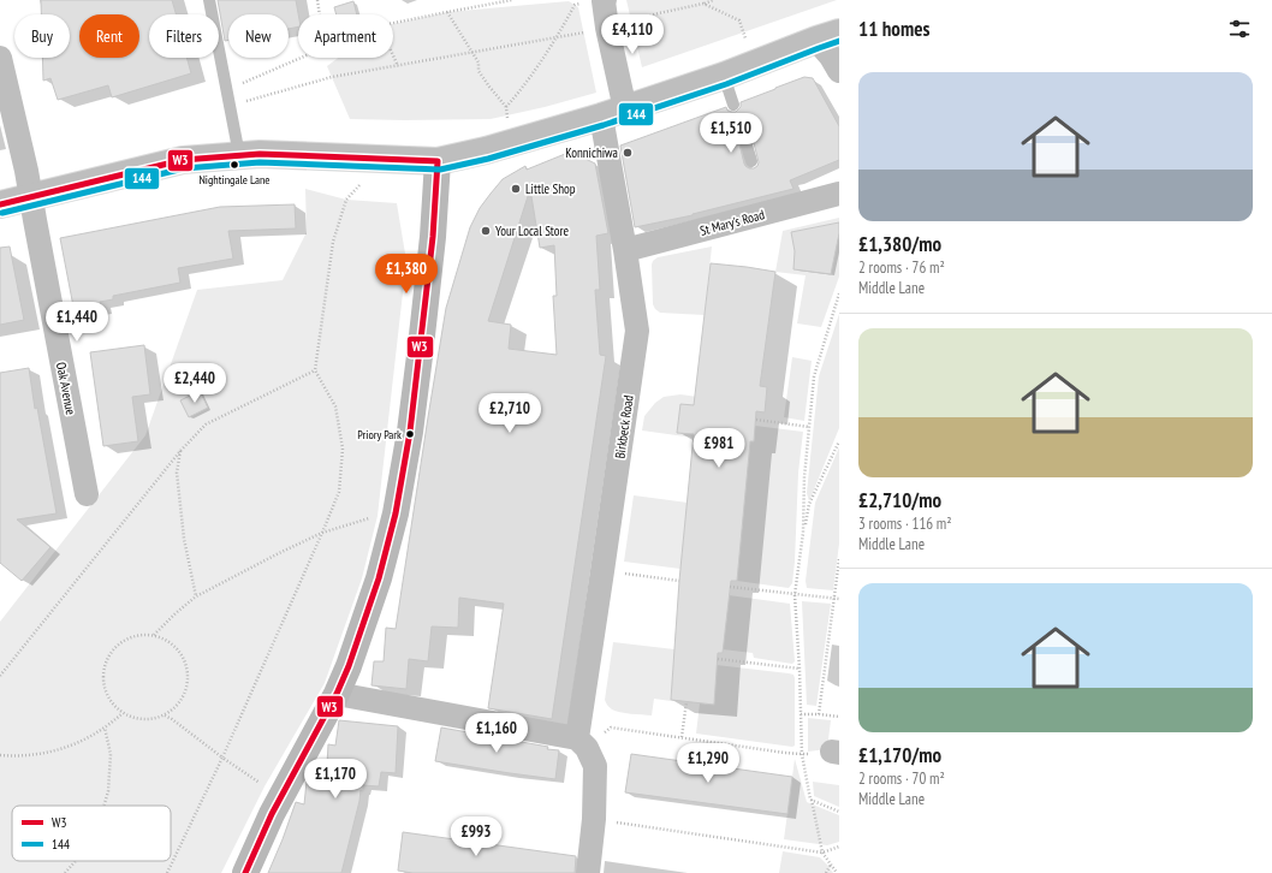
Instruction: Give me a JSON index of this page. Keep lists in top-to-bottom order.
{
  "streets": {
    "street": ["St Mary's Road", "Oak Avenue", "Birkbeck Road"]
  },
  "crossings": [
    ["St Mary's Road", "Birkbeck Road"]
  ],
  "places": [
    "Konnichiwa",
    "Nightingale Lane",
    "Little Shop",
    "Your Local Store",
    "Priory Park"
  ],
  "lines": ["transit line 144", "transit line W3"],
  "legend": ["W3", "144"],
  "page": {
    "heading": "11 homes",
    "price": [
      "£4,110",
      "£1,510",
      "£1,380",
      "£1,440",
      "£2,440",
      "£2,710",
      "£981",
      "£1,160",
      "£1,290",
      "£1,170",
      "£993"
    ],
    "chip": [
      "Buy",
      "Rent",
      "Filters",
      "New",
      "Apartment"
    ],
    "list": [
      {
        "name": "£1,380/mo",
        "note": "2 rooms · 76 m² · Middle Lane"
      },
      {
        "name": "£2,710/mo",
        "note": "3 rooms · 116 m² · Middle Lane"
      },
      {
        "name": "£1,170/mo",
        "note": "2 rooms · 70 m² · Middle Lane"
      }
    ]
  }
}
